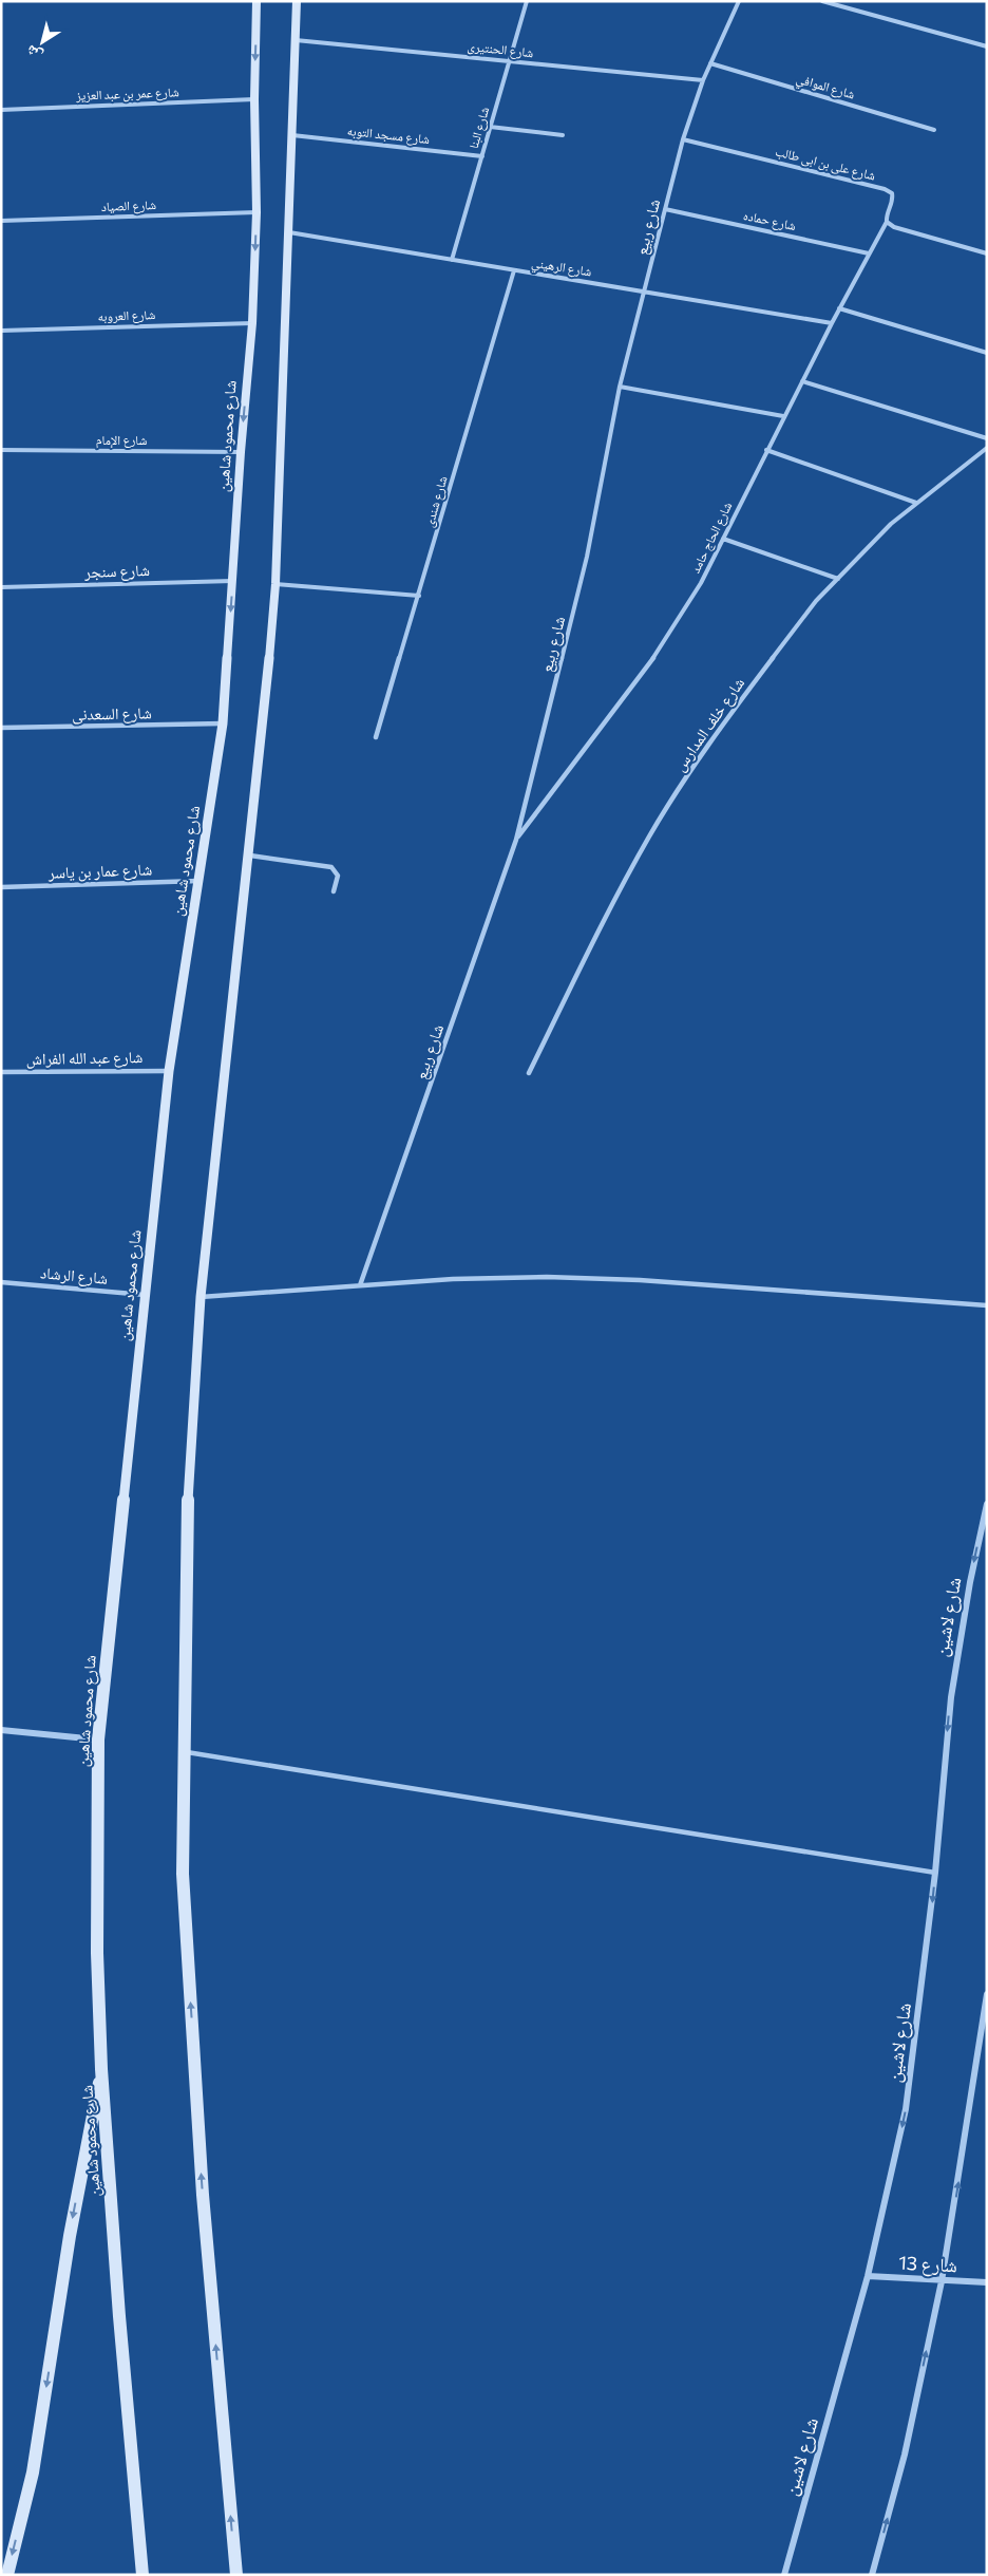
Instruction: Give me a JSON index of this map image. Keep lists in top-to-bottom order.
{
  "streets": {
    "main road": ["شارع محمود شاهين"],
    "street": [
      "شارع الحنتيرى",
      "شارع الموافي",
      "شارع عمر بن عبد العزيز",
      "شارع البنا",
      "شارع مسجد التوبه",
      "شارع على بن ابى طالب",
      "شارع الصياد",
      "شارع حماده",
      "شارع ربيع",
      "شارع الرهيني",
      "شارع العروبه",
      "شارع الإمام",
      "شارع شندى",
      "شارع الحاج حامد",
      "شارع سنجر",
      "شارع السعدنى",
      "شارع خلف المدارس",
      "شارع عمار بن ياسر",
      "شارع عبد الله الفراش",
      "شارع الرشاد",
      "شارع لاشين",
      "شارع 13"
    ]
  },
  "crossings": [
    ["شارع الحنتيرى", "شارع البنا"],
    ["شارع الحنتيرى", "شارع ربيع"],
    ["شارع الموافي", "شارع ربيع"],
    ["شارع عمر بن عبد العزيز", "شارع محمود شاهين"],
    ["شارع البنا", "شارع مسجد التوبه"],
    ["شارع البنا", "شارع الرهيني"],
    ["شارع على بن ابى طالب", "شارع ربيع"],
    ["شارع على بن ابى طالب", "شارع الحاج حامد"],
    ["شارع الصياد", "شارع محمود شاهين"],
    ["شارع حماده", "شارع ربيع"],
    ["شارع حماده", "شارع الحاج حامد"],
    ["شارع ربيع", "شارع الرهيني"],
    ["شارع ربيع", "شارع الحاج حامد"],
    ["شارع الرهيني", "شارع شندى"],
    ["شارع الرهيني", "شارع الحاج حامد"],
    ["شارع العروبه", "شارع محمود شاهين"],
    ["شارع محمود شاهين", "شارع الإمام"],
    ["شارع محمود شاهين", "شارع سنجر"],
    ["شارع محمود شاهين", "شارع السعدنى"],
    ["شارع محمود شاهين", "شارع عمار بن ياسر"],
    ["شارع محمود شاهين", "شارع عبد الله الفراش"],
    ["شارع محمود شاهين", "شارع الرشاد"],
    ["شارع لاشين", "شارع 13"]
  ],
  "one_way": ["شارع لاشين"],
  "north": "bottom left"
}
